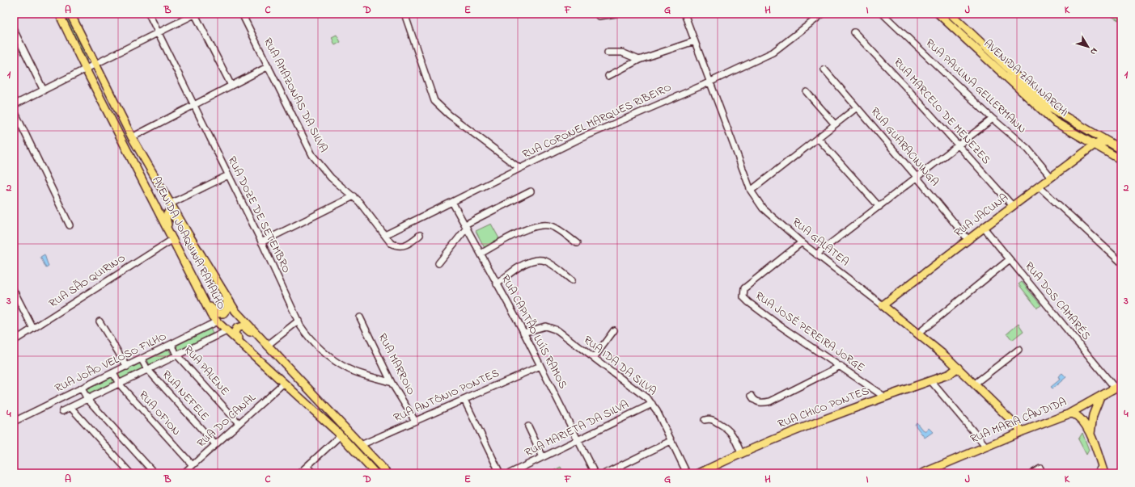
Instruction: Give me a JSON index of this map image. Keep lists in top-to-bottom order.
{
  "streets": {
    "main road": [
      "AVENIDA ZAKI NARCHI",
      "RUA JACUNA",
      "RUA GALATEA",
      "AVENIDA JOAQUINA RAMALHO",
      "RUA CHICO PONTES",
      "RUA MARIA CÂNDIDA"
    ],
    "street": [
      "RUA PAULINA GELLERMANN",
      "RUA AMAZONAS DA SILVA",
      "RUA MARCELO DE MENEZES",
      "RUA CORONEL MARQUES RIBEIRO",
      "RUA GUARACININGA",
      "RUA DOZE DE SETEMBRO",
      "RUA SÃO QUIRINO",
      "RUA DOS CAMARÉS",
      "RUA CAPITÃO LUÍS RAMOS",
      "RUA JOSÉ PEREIRA JORGE",
      "RUA JOÃO VELOSO FILHO",
      "RUA MARROIO",
      "RUA IDA DA SILVA",
      "RUA PALENE",
      "RUA NEFELE",
      "RUA ANTÔNIO PONTES",
      "RUA OFION",
      "RUA DO CANAL",
      "RUA MARIETA DA SILVA"
    ]
  },
  "crossings": [
    ["AVENIDA ZAKI NARCHI", "RUA JACUNA"],
    ["RUA PAULINA GELLERMANN", "RUA JACUNA"],
    ["RUA MARCELO DE MENEZES", "RUA JACUNA"],
    ["RUA CORONEL MARQUES RIBEIRO", "RUA GALATEA"],
    ["RUA GUARACININGA", "RUA JACUNA"],
    ["RUA DOZE DE SETEMBRO", "RUA MARROIO"],
    ["RUA JACUNA", "RUA GALATEA"],
    ["RUA JACUNA", "RUA DOS CAMARÉS"],
    ["RUA GALATEA", "RUA JOSÉ PEREIRA JORGE"],
    ["RUA GALATEA", "RUA CHICO PONTES"],
    ["RUA GALATEA", "RUA MARIA CÂNDIDA"],
    ["AVENIDA JOAQUINA RAMALHO", "RUA SÃO QUIRINO"],
    ["AVENIDA JOAQUINA RAMALHO", "RUA JOÃO VELOSO FILHO"],
    ["AVENIDA JOAQUINA RAMALHO", "RUA ANTÔNIO PONTES"],
    ["AVENIDA JOAQUINA RAMALHO", "RUA DO CANAL"],
    ["RUA DOS CAMARÉS", "RUA MARIA CÂNDIDA"],
    ["RUA CAPITÃO LUÍS RAMOS", "RUA IDA DA SILVA"],
    ["RUA CAPITÃO LUÍS RAMOS", "RUA ANTÔNIO PONTES"],
    ["RUA CAPITÃO LUÍS RAMOS", "RUA MARIETA DA SILVA"],
    ["RUA JOSÉ PEREIRA JORGE", "RUA CHICO PONTES"],
    ["RUA JOÃO VELOSO FILHO", "RUA PALENE"],
    ["RUA JOÃO VELOSO FILHO", "RUA NEFELE"],
    ["RUA JOÃO VELOSO FILHO", "RUA OFION"],
    ["RUA MARROIO", "RUA ANTÔNIO PONTES"],
    ["RUA IDA DA SILVA", "RUA MARIETA DA SILVA"],
    ["RUA PALENE", "RUA DO CANAL"],
    ["RUA NEFELE", "RUA DO CANAL"],
    ["RUA OFION", "RUA DO CANAL"]
  ],
  "north": "bottom right",
  "grid": {
    "columns": [
      "A",
      "B",
      "C",
      "D",
      "E",
      "F",
      "G",
      "H",
      "I",
      "J",
      "K"
    ],
    "rows": [
      "1",
      "2",
      "3",
      "4"
    ]
  }
}
